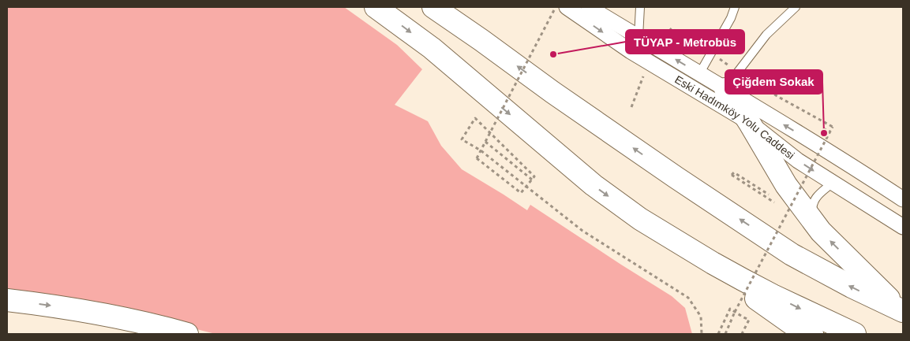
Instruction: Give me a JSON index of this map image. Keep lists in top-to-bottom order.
{
  "streets": {
    "street": ["Eski Hadımköy Yolu Caddesi"]
  },
  "places": ["TÜYAP - Metrobüs", "Çiğdem Sokak"]
}
